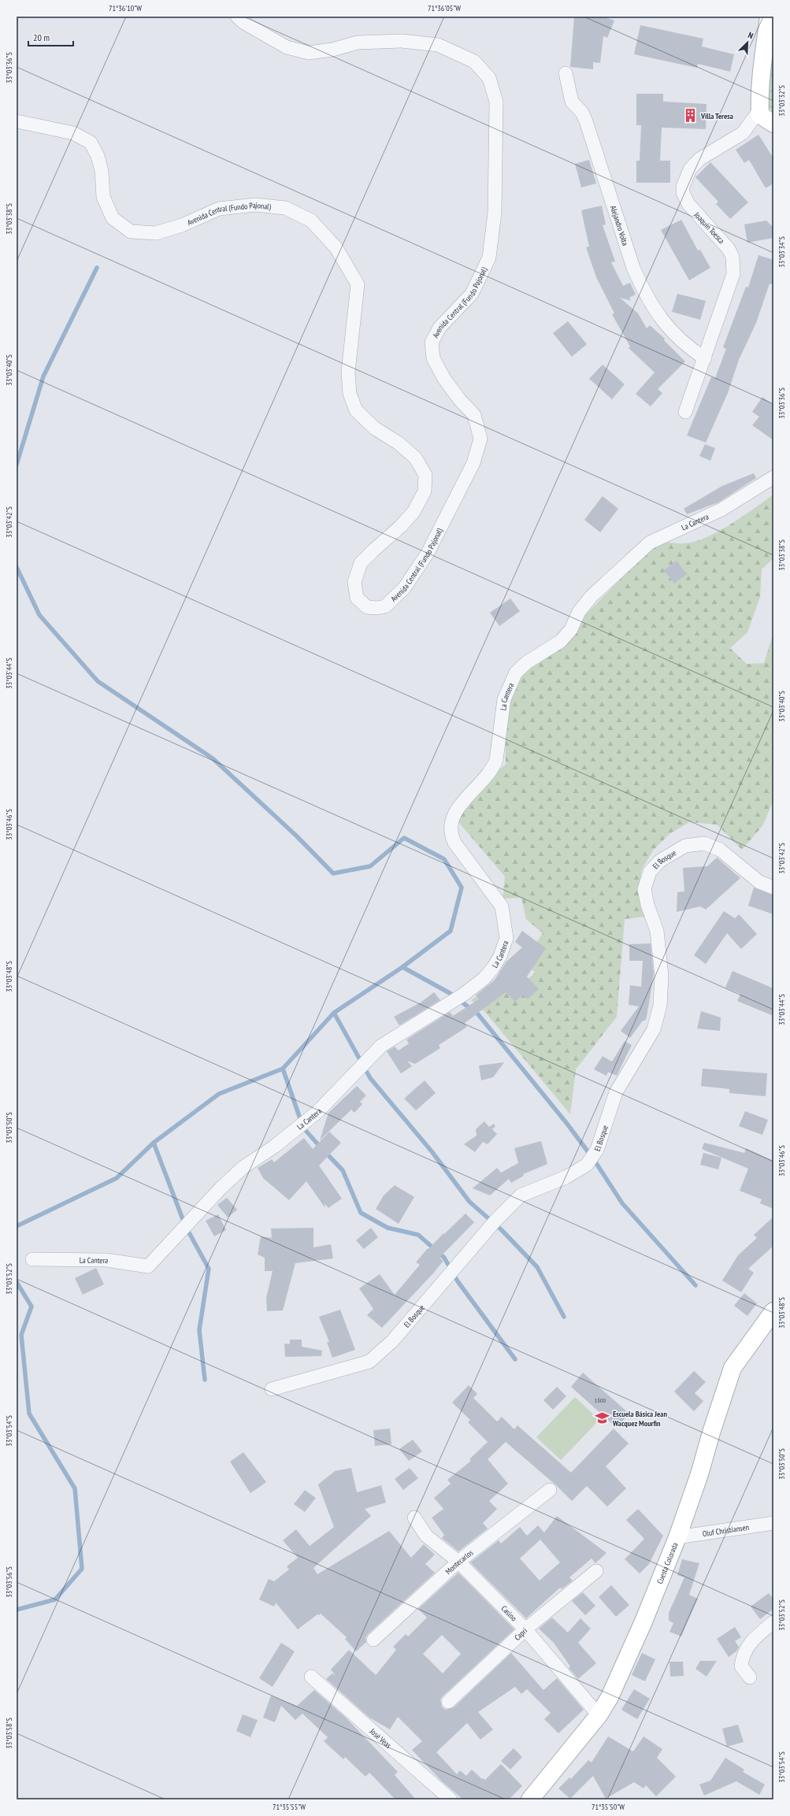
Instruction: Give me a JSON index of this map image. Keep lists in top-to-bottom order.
{
  "streets": {
    "street": [
      "Avenida Central (Fundo Pajonal)",
      "Alejandro Volta",
      "Joaquín Toesca",
      "La Cantera",
      "El Bosque",
      "Oluf Christiansen",
      "Montecarlos",
      "Cuesta Colorada",
      "Casino",
      "Capri",
      "José Veas"
    ]
  },
  "crossings": [
    ["Alejandro Volta", "Joaquín Toesca"],
    ["Oluf Christiansen", "Cuesta Colorada"],
    ["Montecarlos", "Casino"],
    ["Cuesta Colorada", "Casino"],
    ["Casino", "Capri"]
  ],
  "places": {
    "building": ["Villa Teresa"],
    "school or university": ["Escuela Básica Jean Wacquez Mourfin"]
  },
  "house_numbers": ["1600"],
  "scale_bar": "20 m",
  "north": "top right",
  "coordinates": [
    "71°36'10\"W",
    "71°36'05\"W",
    "33°03'36\"S",
    "33°03'32\"S",
    "33°03'38\"S",
    "33°03'34\"S",
    "33°03'40\"S",
    "33°03'42\"S",
    "33°03'44\"S",
    "33°03'46\"S",
    "33°03'48\"S",
    "33°03'50\"S",
    "33°03'52\"S",
    "33°03'54\"S",
    "33°03'56\"S",
    "33°03'58\"S",
    "71°35'55\"W",
    "71°35'50\"W"
  ]
}
